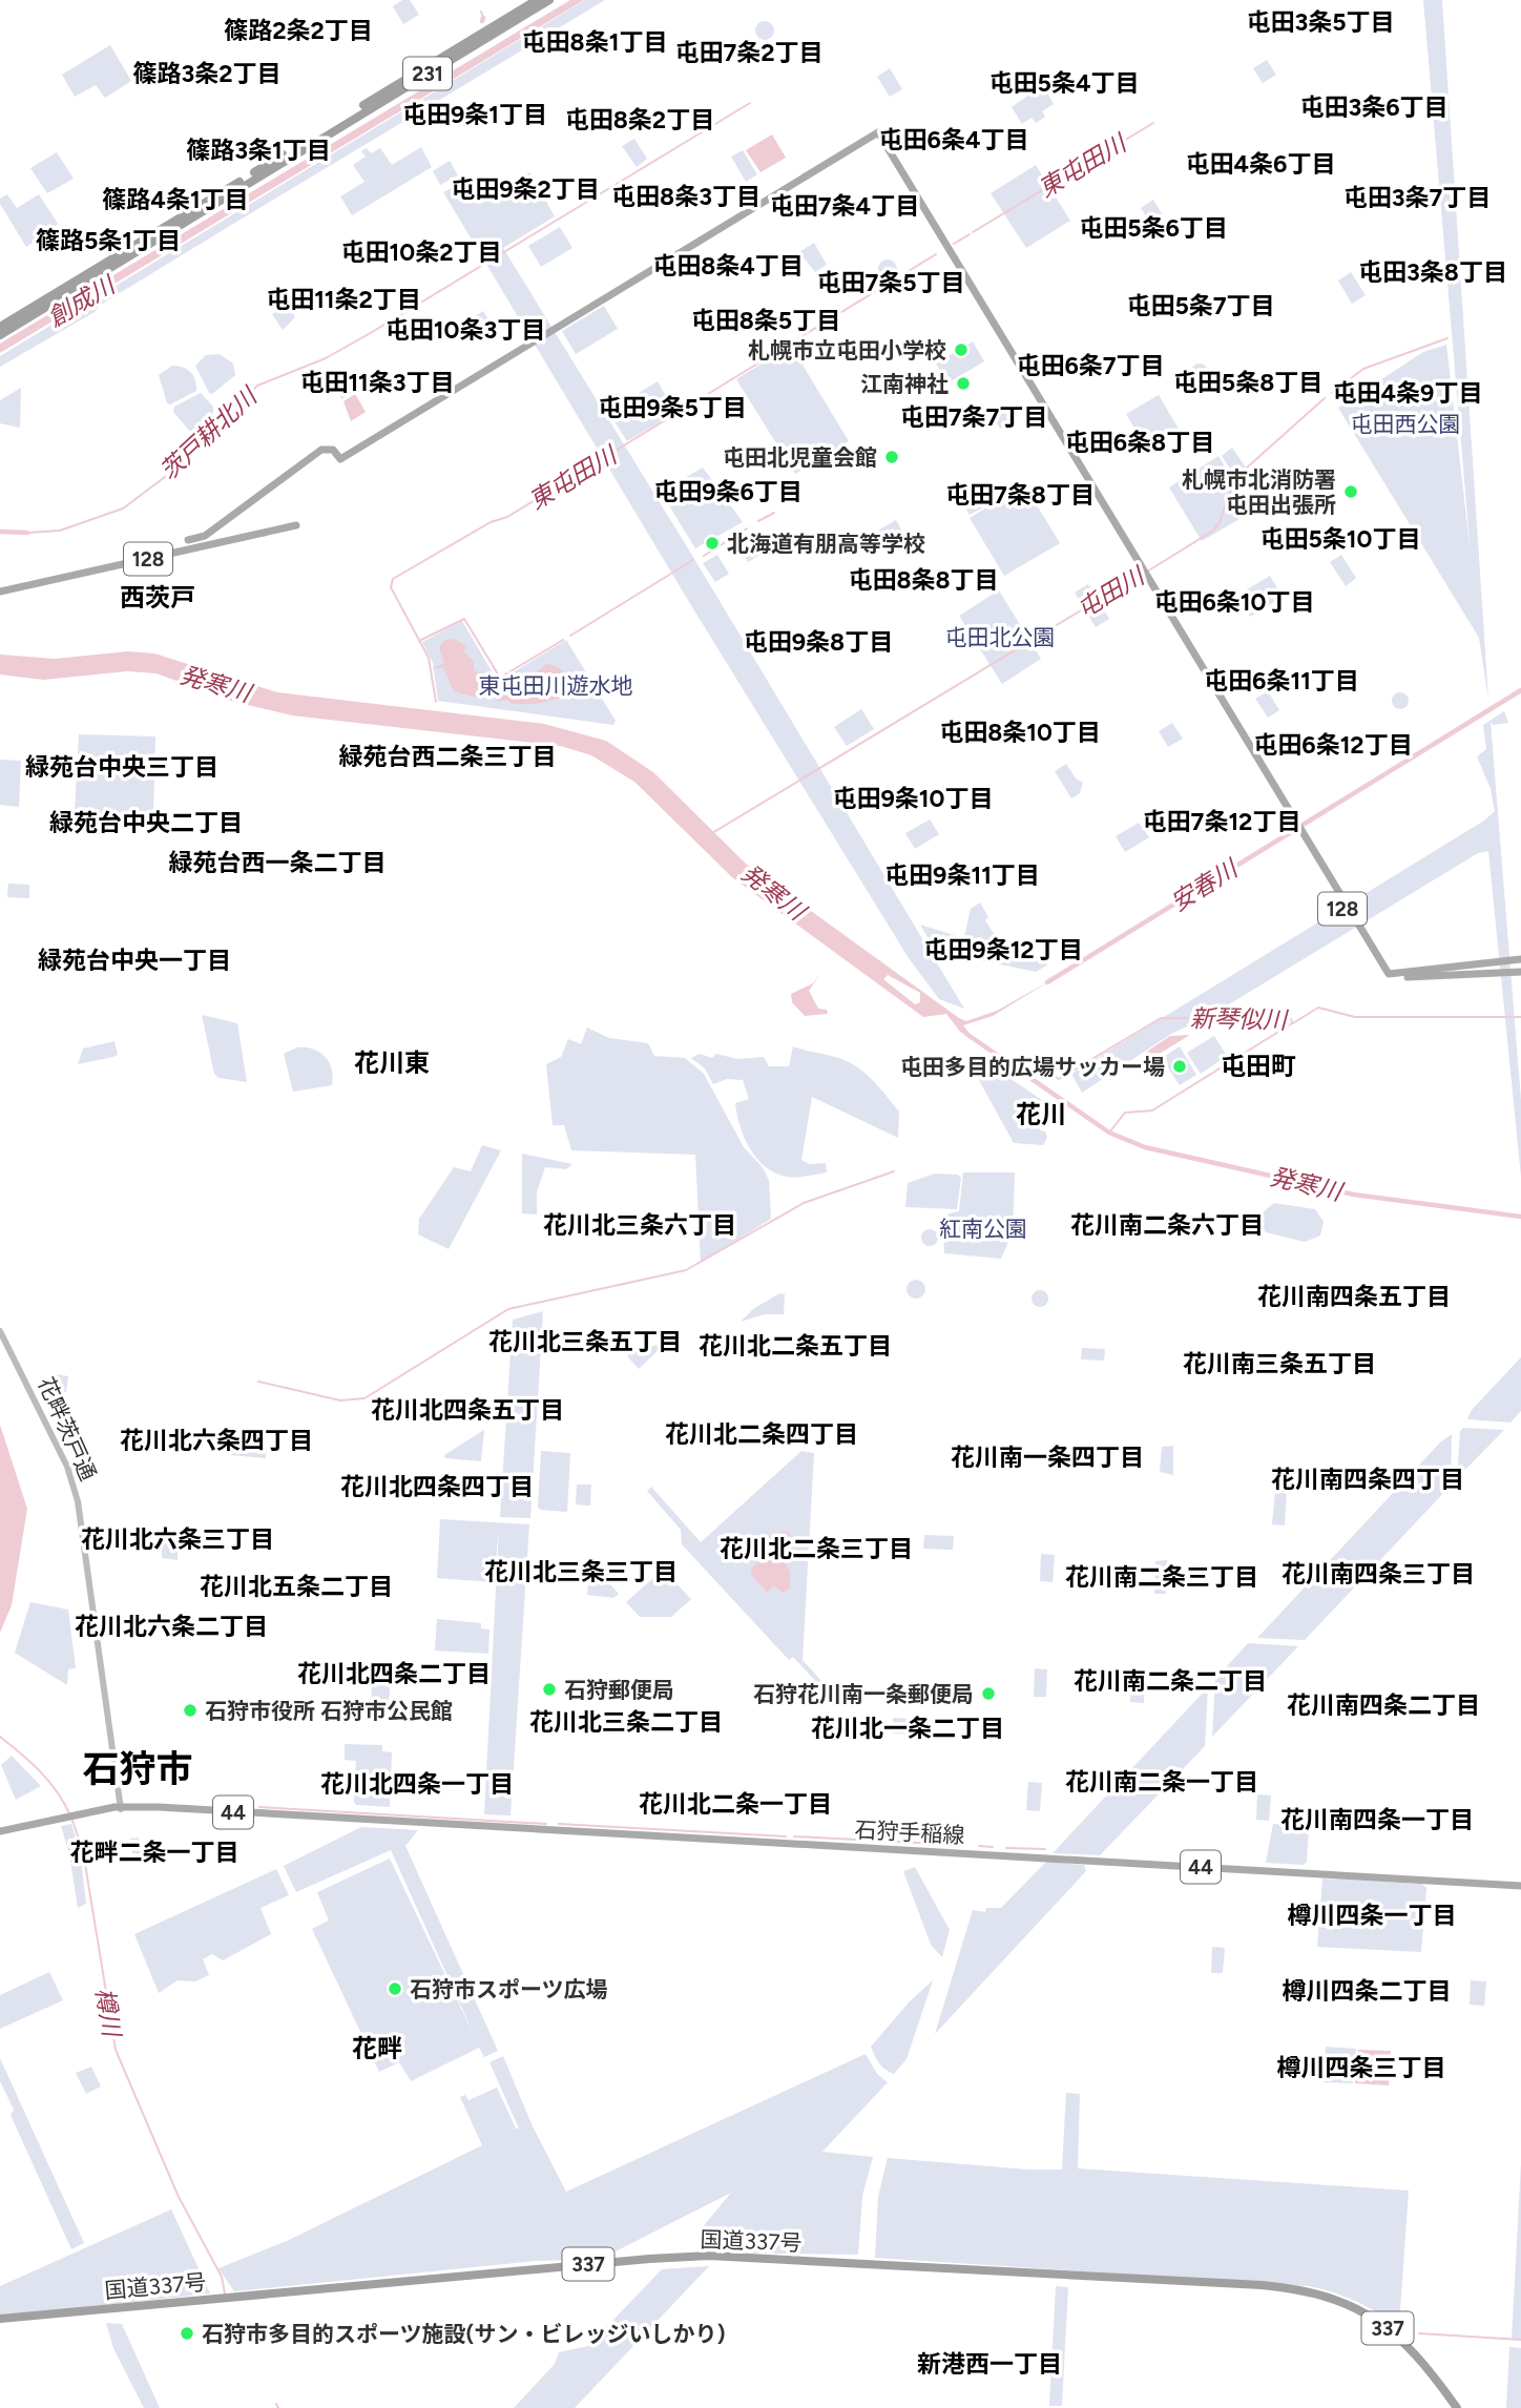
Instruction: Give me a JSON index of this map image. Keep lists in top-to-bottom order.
{
  "streets": {
    "highway": ["231", "国道337号", "337"],
    "main road": [
      "128",
      "花畔茨戸通",
      "44",
      "石狩手稲線"
    ]
  },
  "crossings": [
    ["花畔茨戸通", "石狩手稲線"]
  ],
  "districts": [
    "屯田3条5丁目",
    "篠路2条2丁目",
    "屯田8条1丁目",
    "屯田7条2丁目",
    "篠路3条2丁目",
    "屯田5条4丁目",
    "屯田3条6丁目",
    "屯田9条1丁目",
    "屯田8条2丁目",
    "屯田6条4丁目",
    "篠路3条1丁目",
    "屯田4条6丁目",
    "屯田9条2丁目",
    "屯田8条3丁目",
    "屯田3条7丁目",
    "篠路4条1丁目",
    "屯田7条4丁目",
    "屯田5条6丁目",
    "篠路5条1丁目",
    "屯田10条2丁目",
    "屯田8条4丁目",
    "屯田3条8丁目",
    "屯田7条5丁目",
    "屯田11条2丁目",
    "屯田5条7丁目",
    "屯田8条5丁目",
    "屯田10条3丁目",
    "屯田6条7丁目",
    "屯田11条3丁目",
    "屯田5条8丁目",
    "屯田4条9丁目",
    "屯田9条5丁目",
    "屯田7条7丁目",
    "屯田6条8丁目",
    "屯田9条6丁目",
    "屯田7条8丁目",
    "屯田5条10丁目",
    "屯田8条8丁目",
    "西茨戸",
    "屯田6条10丁目",
    "屯田9条8丁目",
    "屯田6条11丁目",
    "屯田8条10丁目",
    "屯田6条12丁目",
    "緑苑台西二条三丁目",
    "緑苑台中央三丁目",
    "屯田9条10丁目",
    "屯田7条12丁目",
    "緑苑台中央二丁目",
    "緑苑台西一条二丁目",
    "屯田9条11丁目",
    "屯田9条12丁目",
    "緑苑台中央一丁目",
    "花川東",
    "屯田町",
    "花川",
    "花川北三条六丁目",
    "花川南二条六丁目",
    "花川南四条五丁目",
    "花川北三条五丁目",
    "花川北二条五丁目",
    "花川南三条五丁目",
    "花川北四条五丁目",
    "花川北二条四丁目",
    "花川北六条四丁目",
    "花川南一条四丁目",
    "花川南四条四丁目",
    "花川北四条四丁目",
    "花川北六条三丁目",
    "花川北二条三丁目",
    "花川北三条三丁目",
    "花川南四条三丁目",
    "花川南二条三丁目",
    "花川北五条二丁目",
    "花川北六条二丁目",
    "花川北四条二丁目",
    "花川南二条二丁目",
    "花川南四条二丁目",
    "花川北三条二丁目",
    "花川北一条二丁目",
    "石狩市",
    "花川南二条一丁目",
    "花川北四条一丁目",
    "花川北二条一丁目",
    "花川南四条一丁目",
    "花畔二条一丁目",
    "樽川四条一丁目",
    "樽川四条二丁目",
    "花畔",
    "樽川四条三丁目",
    "新港西一丁目"
  ],
  "water": [
    "東屯田川",
    "創成川",
    "茨戸耕北川",
    "屯田川",
    "発寒川",
    "安春川",
    "新琴似川",
    "樽川"
  ],
  "parks": [
    "屯田西公園",
    "屯田北公園",
    "東屯田川遊水地",
    "紅南公園"
  ],
  "places": [
    "札幌市立屯田小学校",
    "江南神社",
    "屯田北児童会館",
    "札幌市北消防署 屯田出張所",
    "北海道有朋高等学校",
    "屯田多目的広場サッカー場",
    "石狩郵便局",
    "石狩花川南一条郵便局",
    "石狩市役所 石狩市公民館",
    "石狩市スポーツ広場",
    "石狩市多目的スポーツ施設(サン・ビレッジいしかり)"
  ]
}
